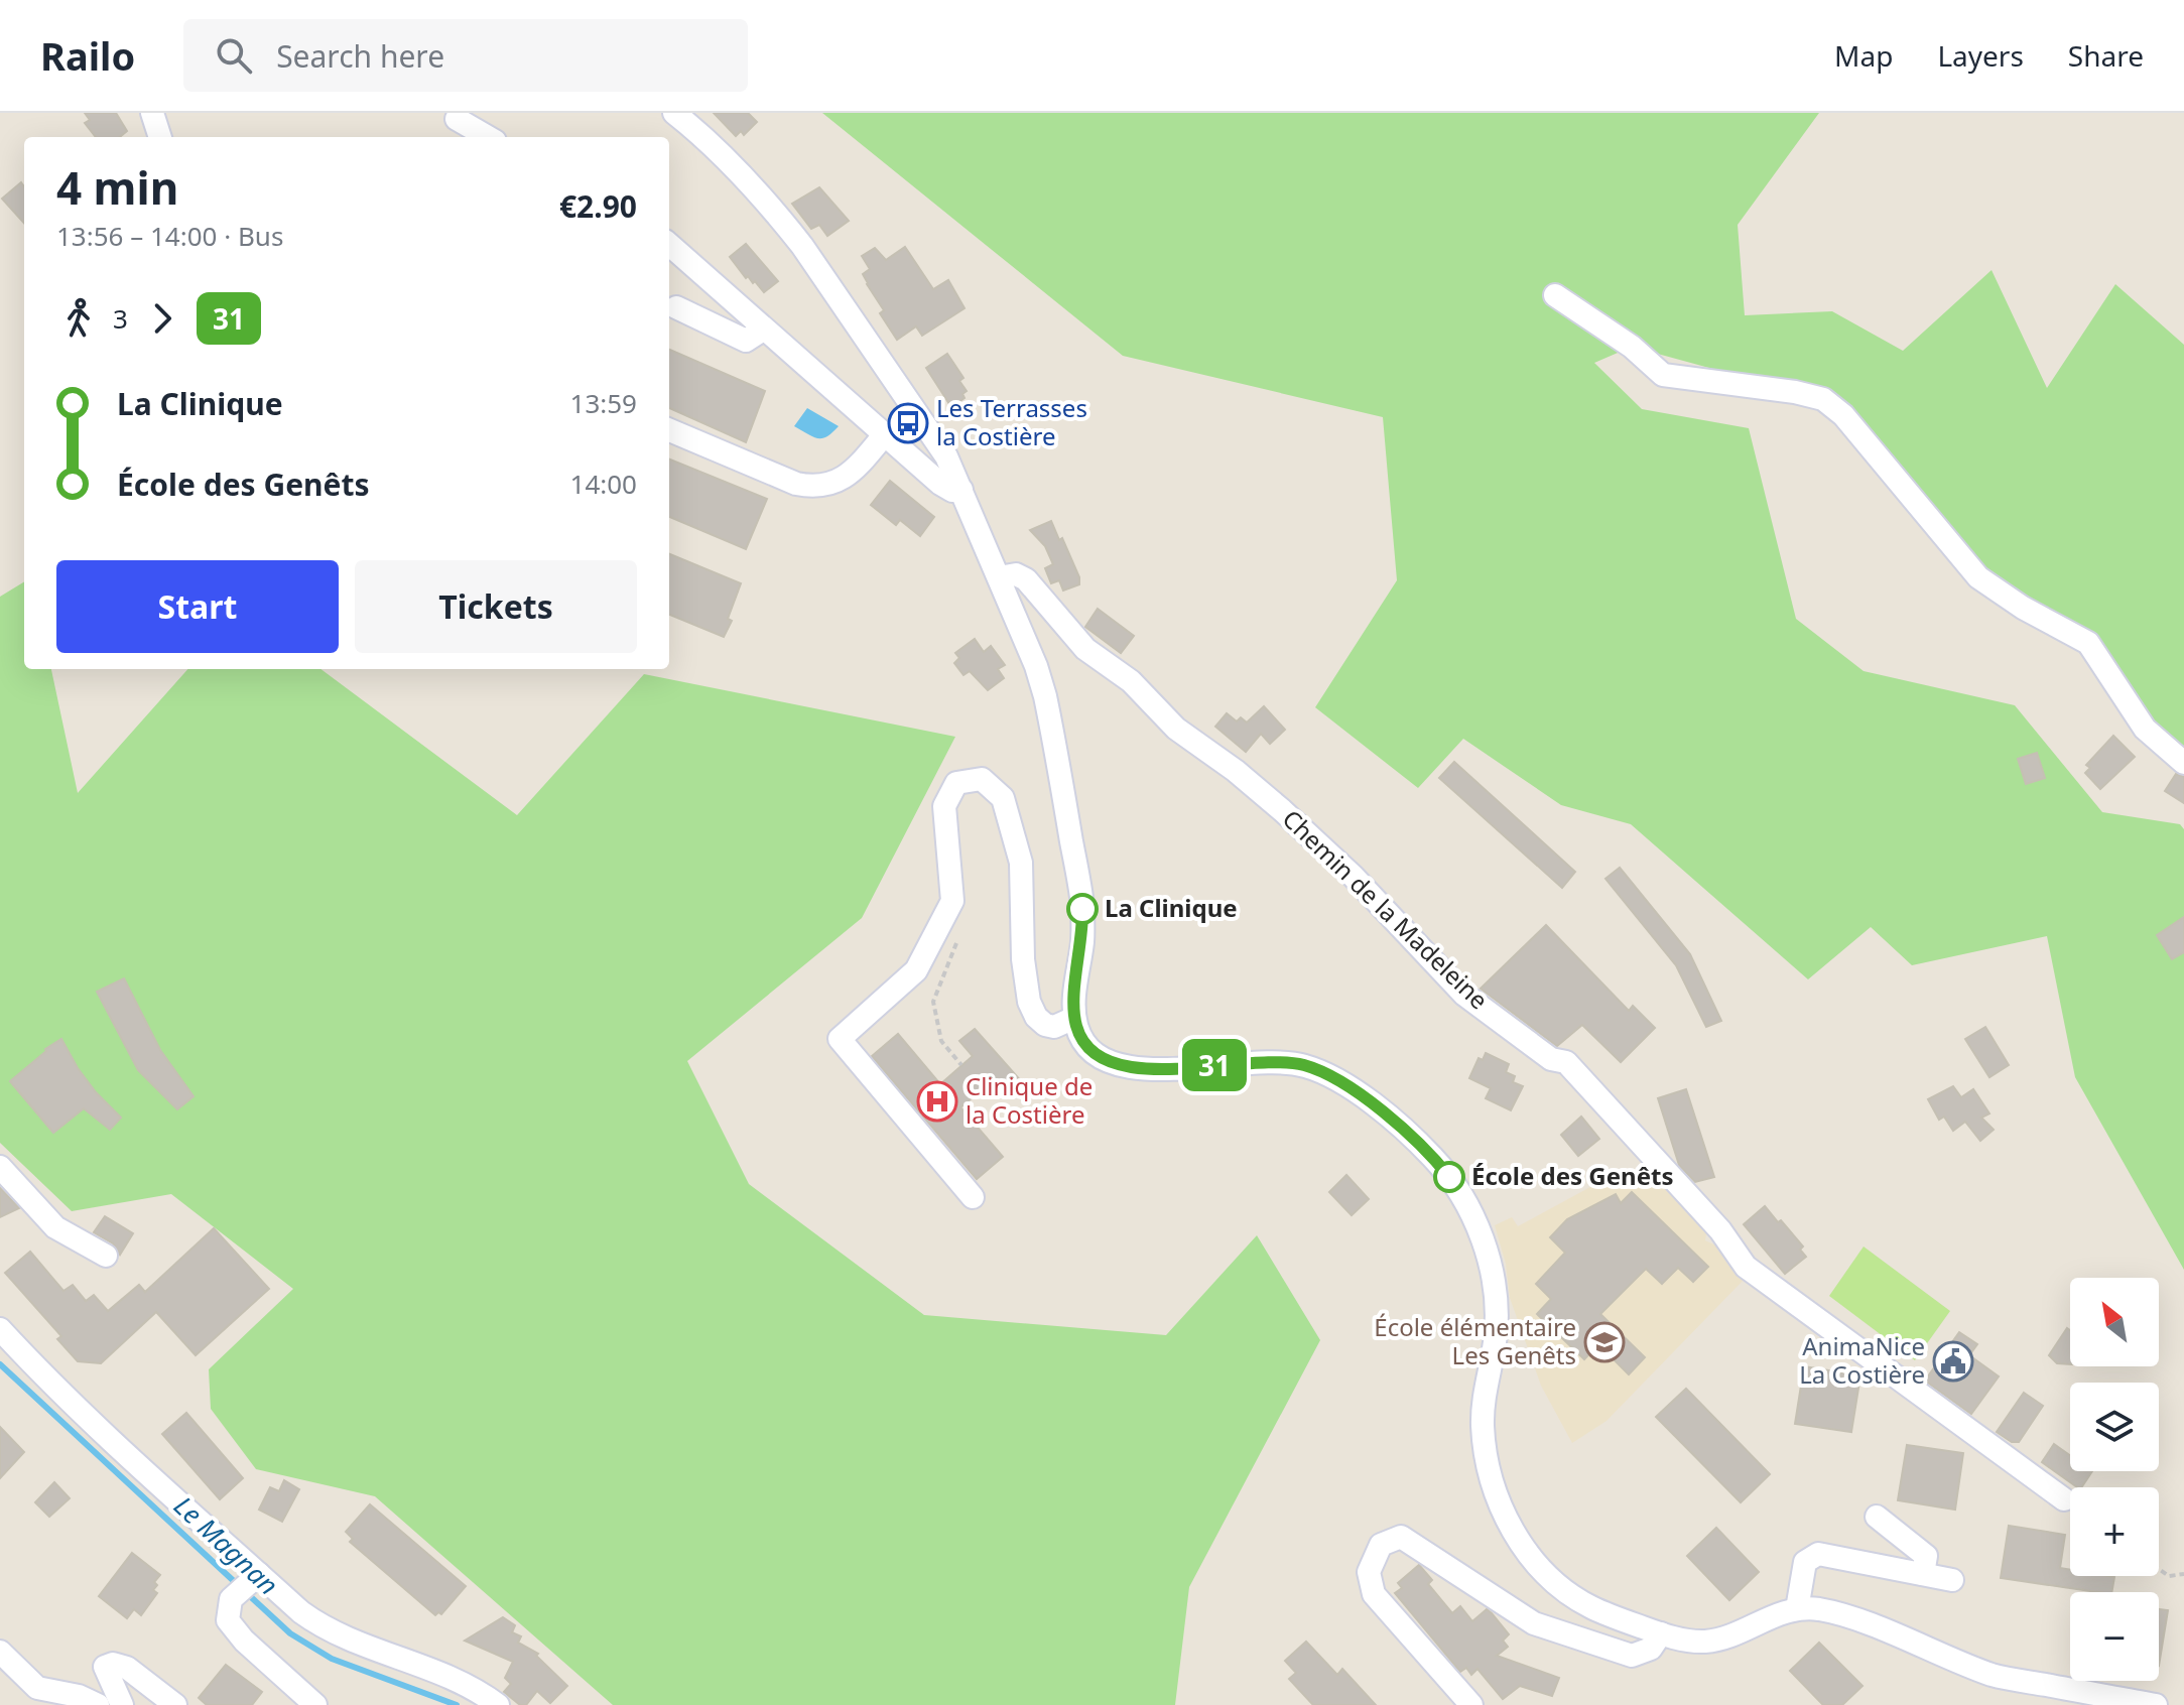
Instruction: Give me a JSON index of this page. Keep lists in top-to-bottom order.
{
  "streets": {
    "street": ["Chemin de la Madeleine"]
  },
  "water": ["Le Magnan"],
  "places": {
    "bus stop": ["Les Terrasses la Costière"],
    "other": ["La Clinique", "École des Genêts"],
    "hospital": ["Clinique de la Costière"],
    "school or university": ["École élémentaire Les Genêts"],
    "public building": ["AnimaNice La Costière"]
  },
  "lines": ["bus line 31"],
  "north": "top left",
  "page": {
    "header": "Railo",
    "search": "Search here",
    "nav": ["Map", "Layers", "Share"],
    "on_map": "31",
    "heading": ["4 min", "13:56 – 14:00 · Bus", "€2.90"],
    "legs": ["3", "31"],
    "list": [
      {
        "name": "La Clinique",
        "value": "13:59"
      },
      {
        "name": "École des Genêts",
        "value": "14:00"
      }
    ],
    "buttons": ["Start", "Tickets"],
    "map_buttons": ["+", "−"]
  }
}
